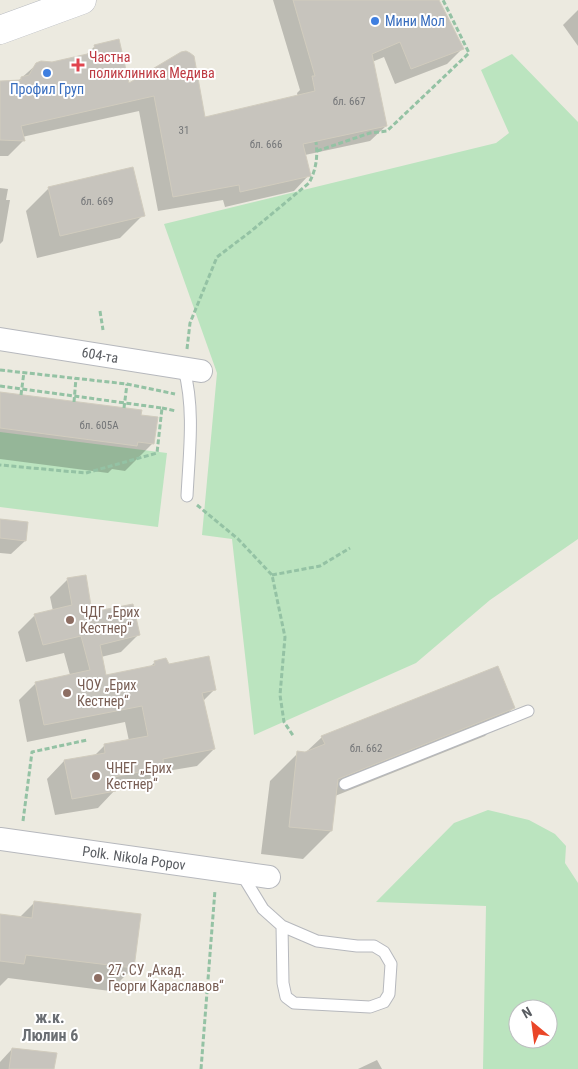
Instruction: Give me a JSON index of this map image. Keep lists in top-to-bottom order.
{
  "streets": {
    "street": ["604-та", "Polk. Nikola Popov"]
  },
  "districts": ["ж.к. Люлин 6"],
  "places": {
    "other": [
      "Мини Мол",
      "Профил Груп",
      "ЧДГ „Ерих Кестнер“",
      "ЧОУ „Ерих Кестнер“",
      "ЧНЕГ „Ерих Кестнер“",
      "27. СУ „Акад. Георги Караславов“"
    ],
    "health": ["Частна поликлиника Медива"]
  },
  "house_numbers": [
    "бл. 667",
    "31",
    "бл. 666",
    "бл. 669",
    "бл. 605А",
    "бл. 662"
  ],
  "north": "top left"
}
